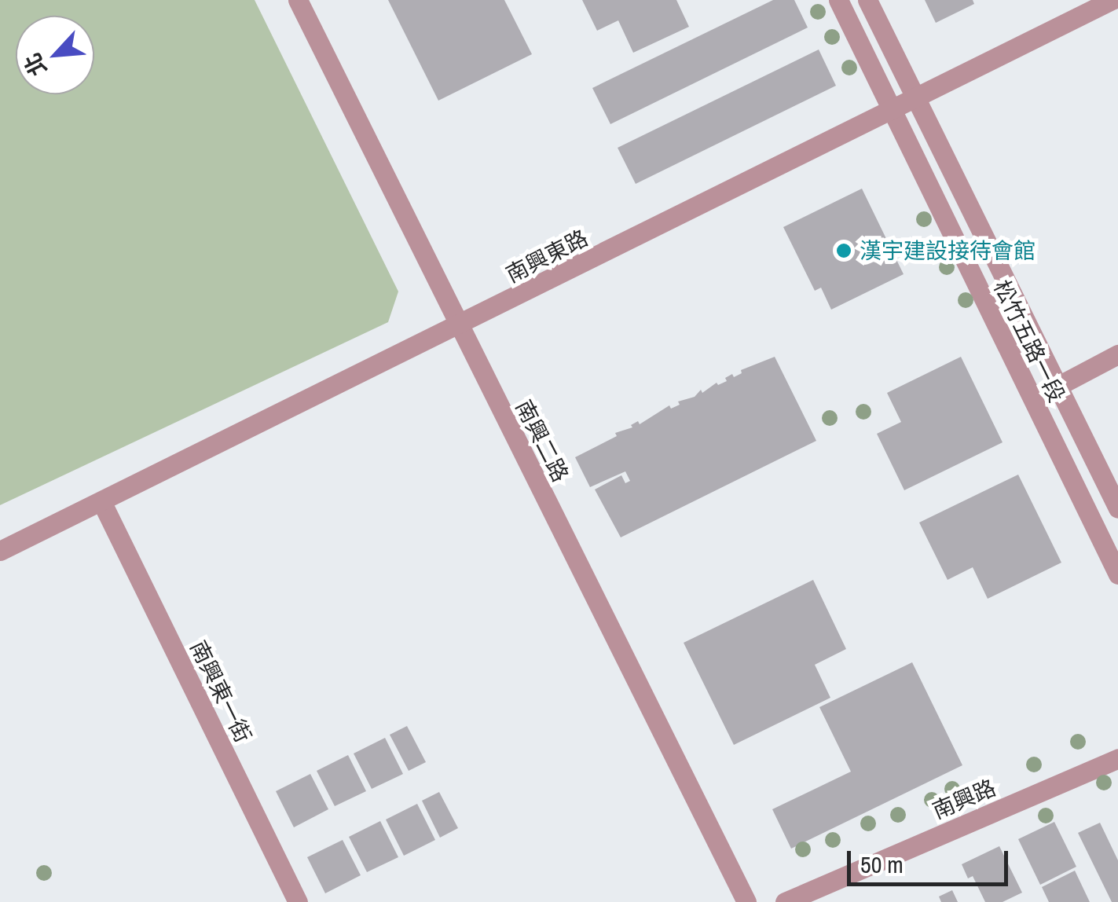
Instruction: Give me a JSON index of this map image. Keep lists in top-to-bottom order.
{
  "streets": {
    "street": [
      "南興東路",
      "松竹五路一段",
      "南興二路",
      "南興東一街",
      "南興路"
    ]
  },
  "crossings": [
    ["南興東路", "松竹五路一段"],
    ["南興東路", "南興二路"],
    ["南興東路", "南興東一街"]
  ],
  "places": ["漢宇建設接待會館"],
  "scale_bar": "50 m",
  "north": "bottom left"
}
